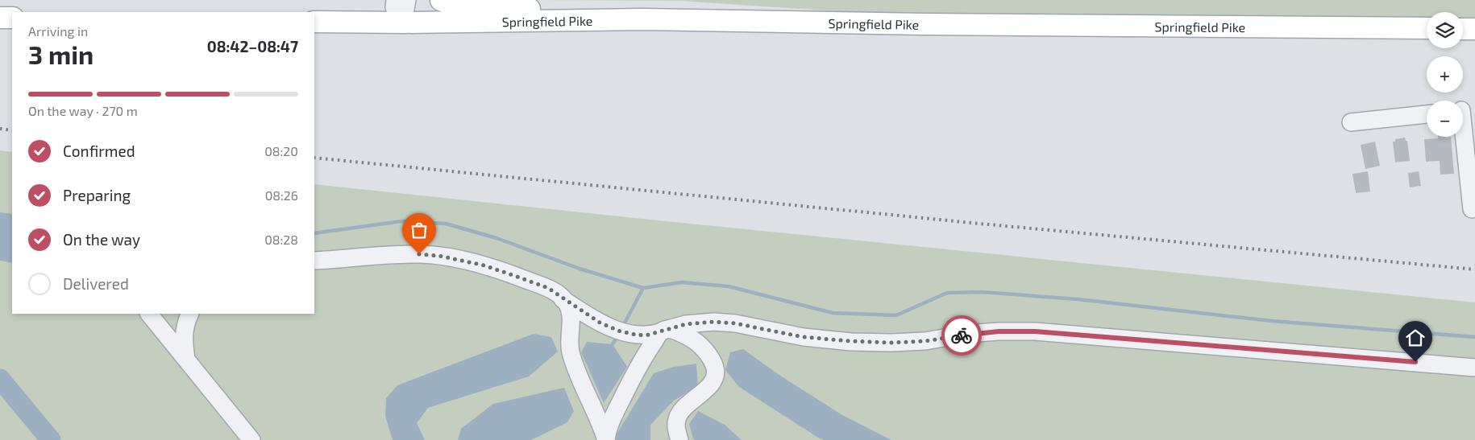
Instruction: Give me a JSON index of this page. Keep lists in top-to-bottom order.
{
  "streets": {
    "main road": ["Springfield Pike"]
  },
  "page": {
    "map_buttons": ["+", "−"],
    "heading": ["3 min", "Arriving in", "08:42–08:47"],
    "bar": "On the way · 270 m",
    "list": [
      ["Confirmed", "08:20"],
      ["Preparing", "08:26"],
      ["On the way", "08:28"],
      "Delivered"
    ]
  }
}
